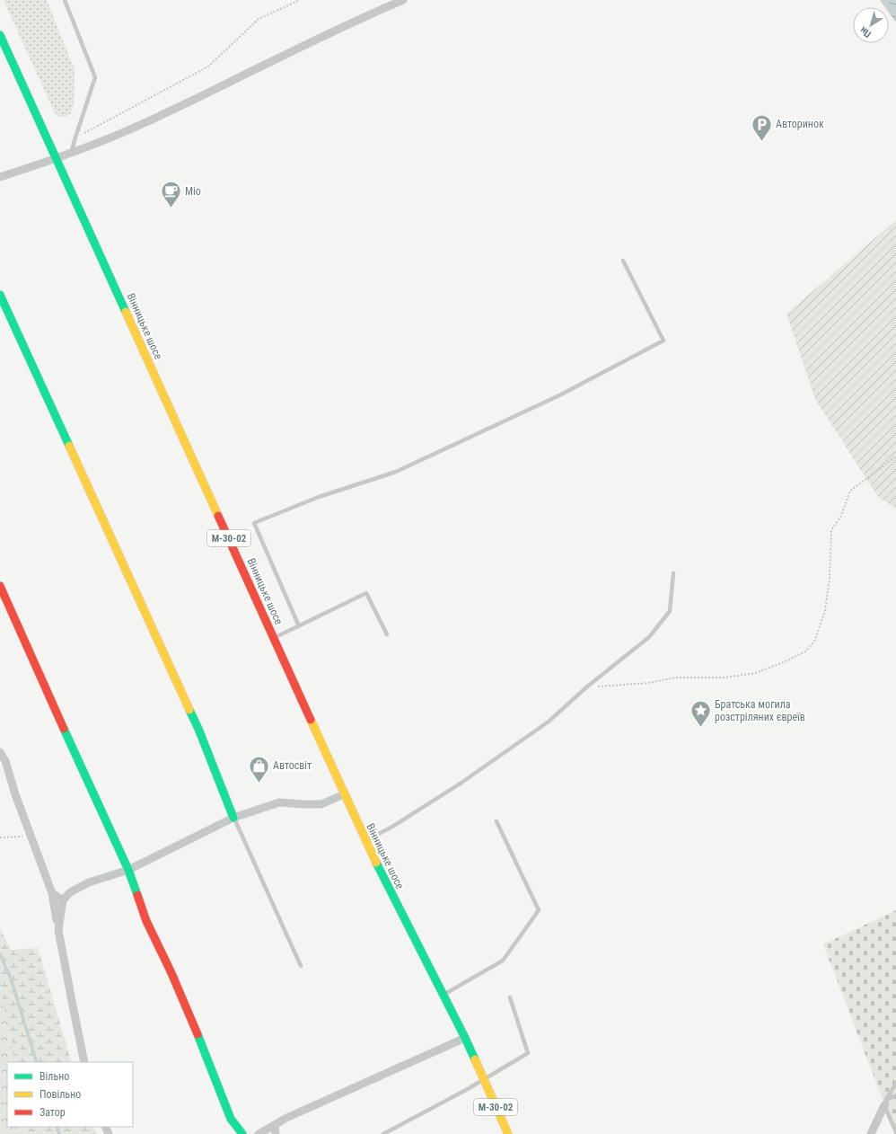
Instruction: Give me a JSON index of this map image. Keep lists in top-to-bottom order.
{
  "streets": {
    "main road": ["Вінницьке шосе", "М-30-02"]
  },
  "places": {
    "parking": ["Авторинок"],
    "cafe": ["Міо"],
    "place": ["Братська могила розстріляних євреїв"],
    "shop": ["Автосвіт"]
  },
  "legend": ["Вільно", "Повільно", "Затор"],
  "north": "bottom left"
}
